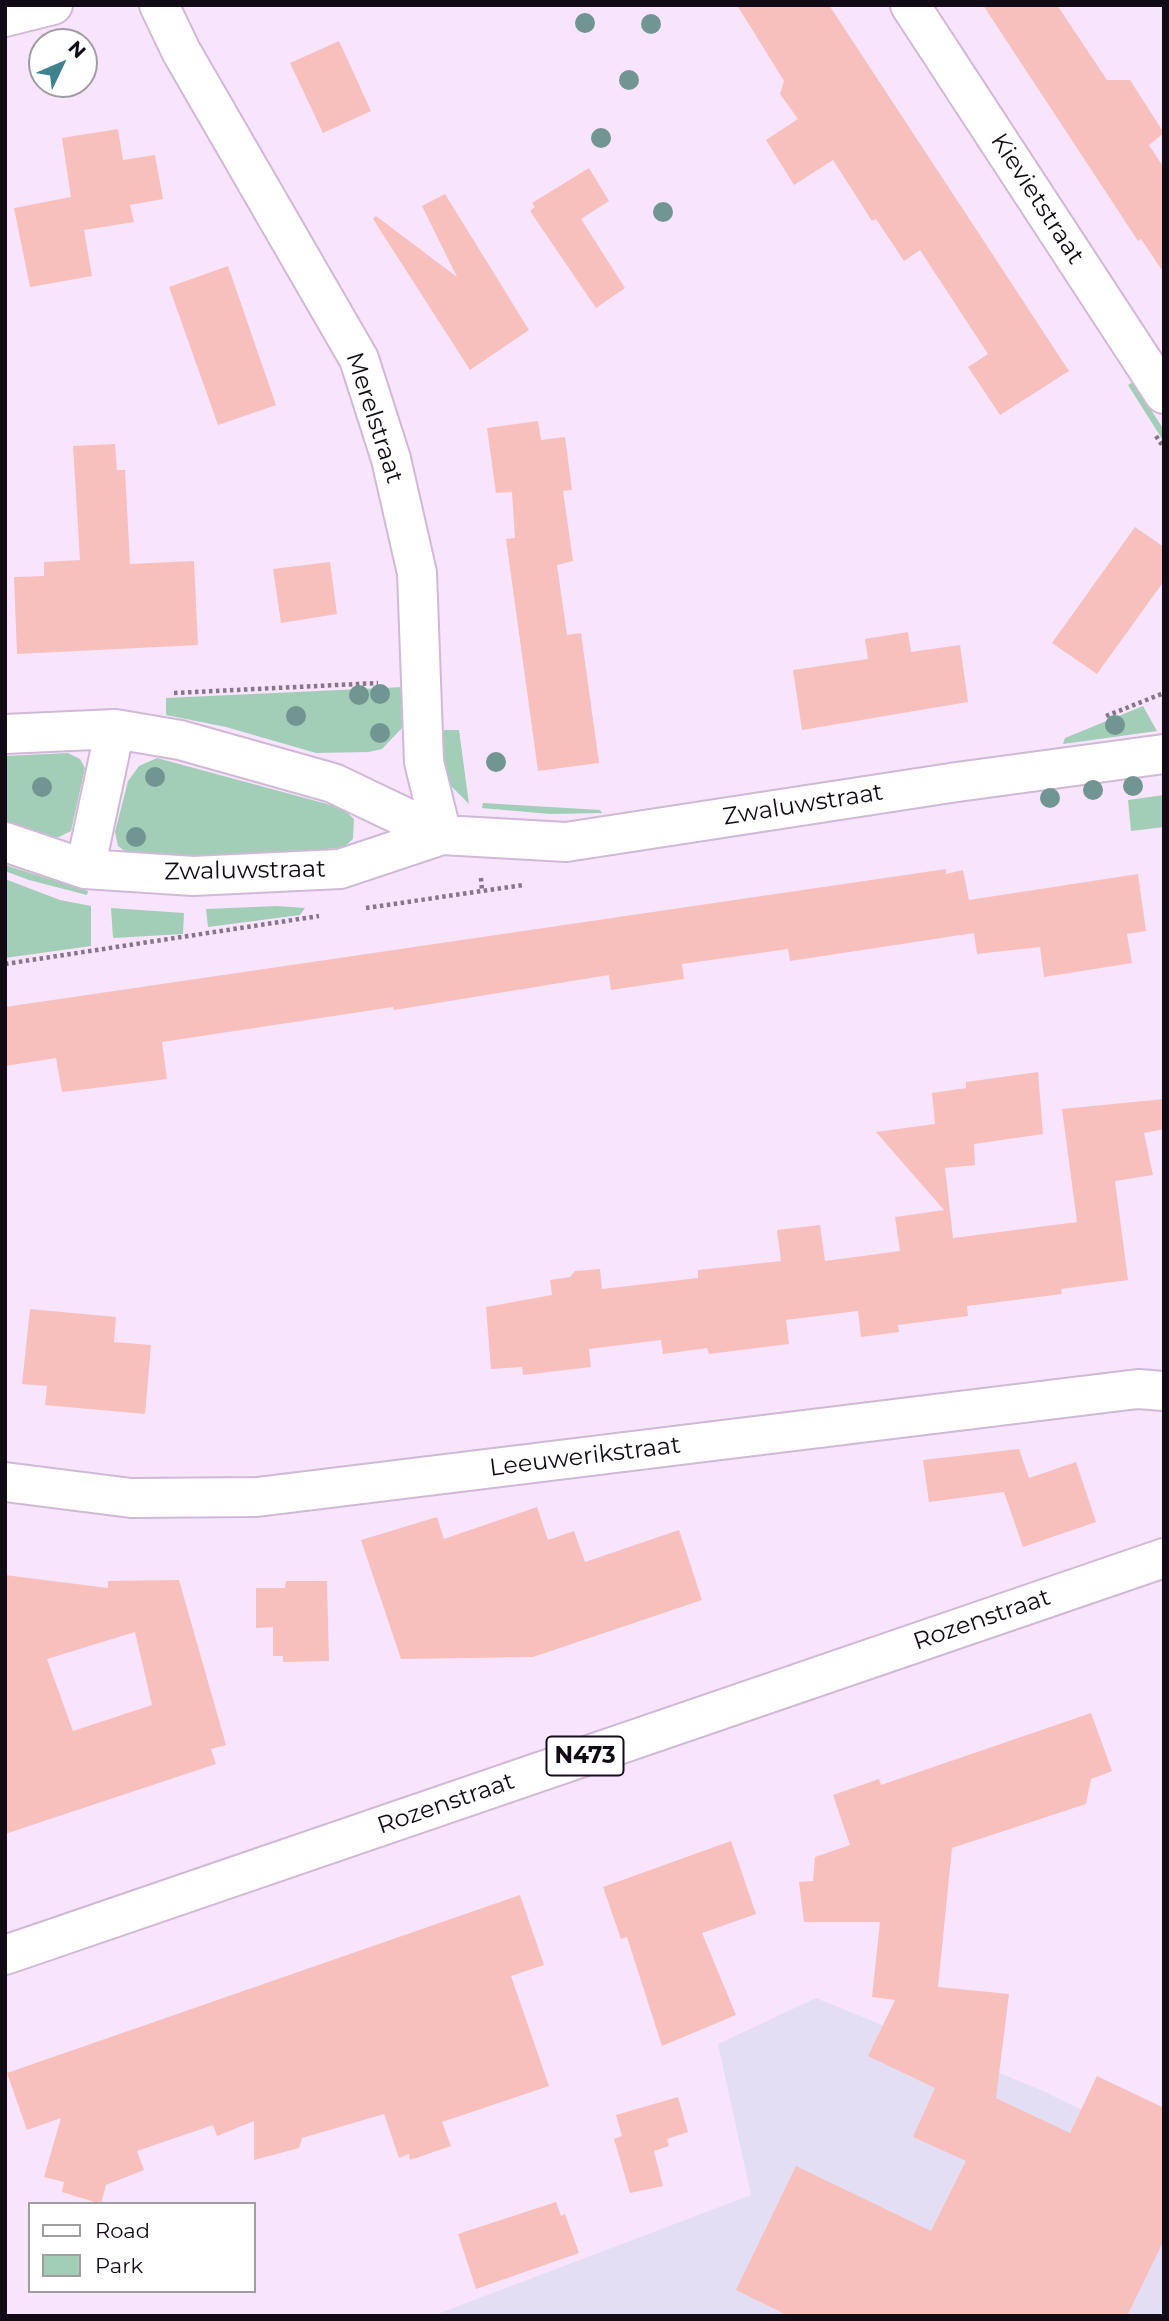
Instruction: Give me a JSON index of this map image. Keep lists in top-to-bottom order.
{
  "streets": {
    "street": [
      "Kievietstraat",
      "Merelstraat",
      "Zwaluwstraat",
      "Leeuwerikstraat",
      "Rozenstraat",
      "N473"
    ]
  },
  "crossings": [
    ["Merelstraat", "Zwaluwstraat"]
  ],
  "legend": ["Road", "Park"],
  "north": "top right"
}
